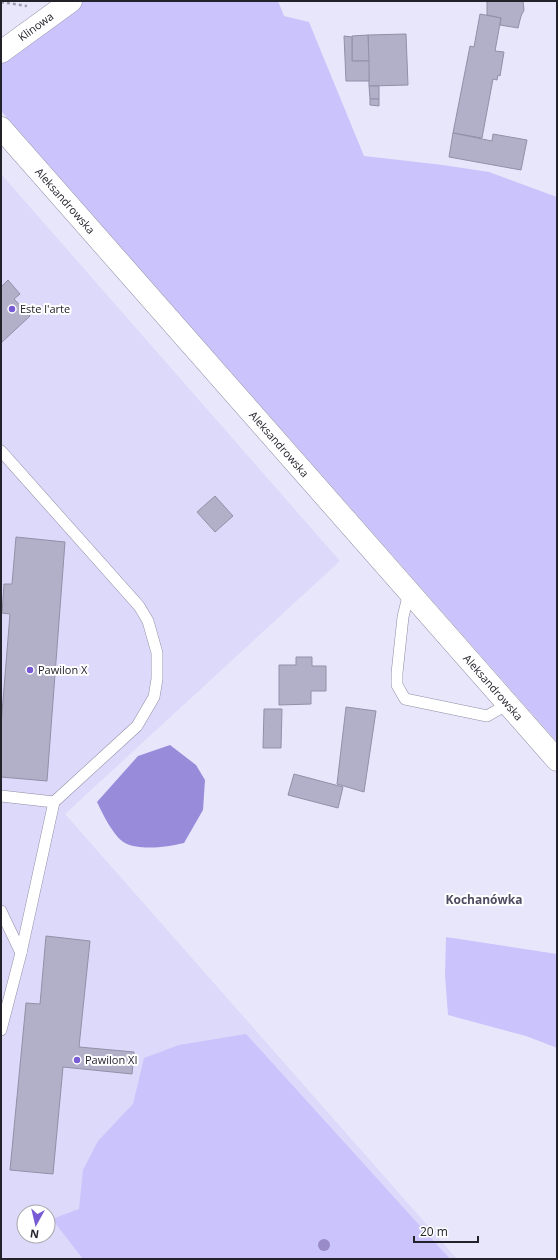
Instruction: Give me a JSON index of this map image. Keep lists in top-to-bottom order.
{
  "streets": {
    "main road": ["Klinowa", "Aleksandrowska"]
  },
  "districts": ["Kochanówka"],
  "places": ["Este l'arte", "Pawilon X", "Pawilon XI"],
  "scale_bar": "20 m",
  "north": "bottom"
}
